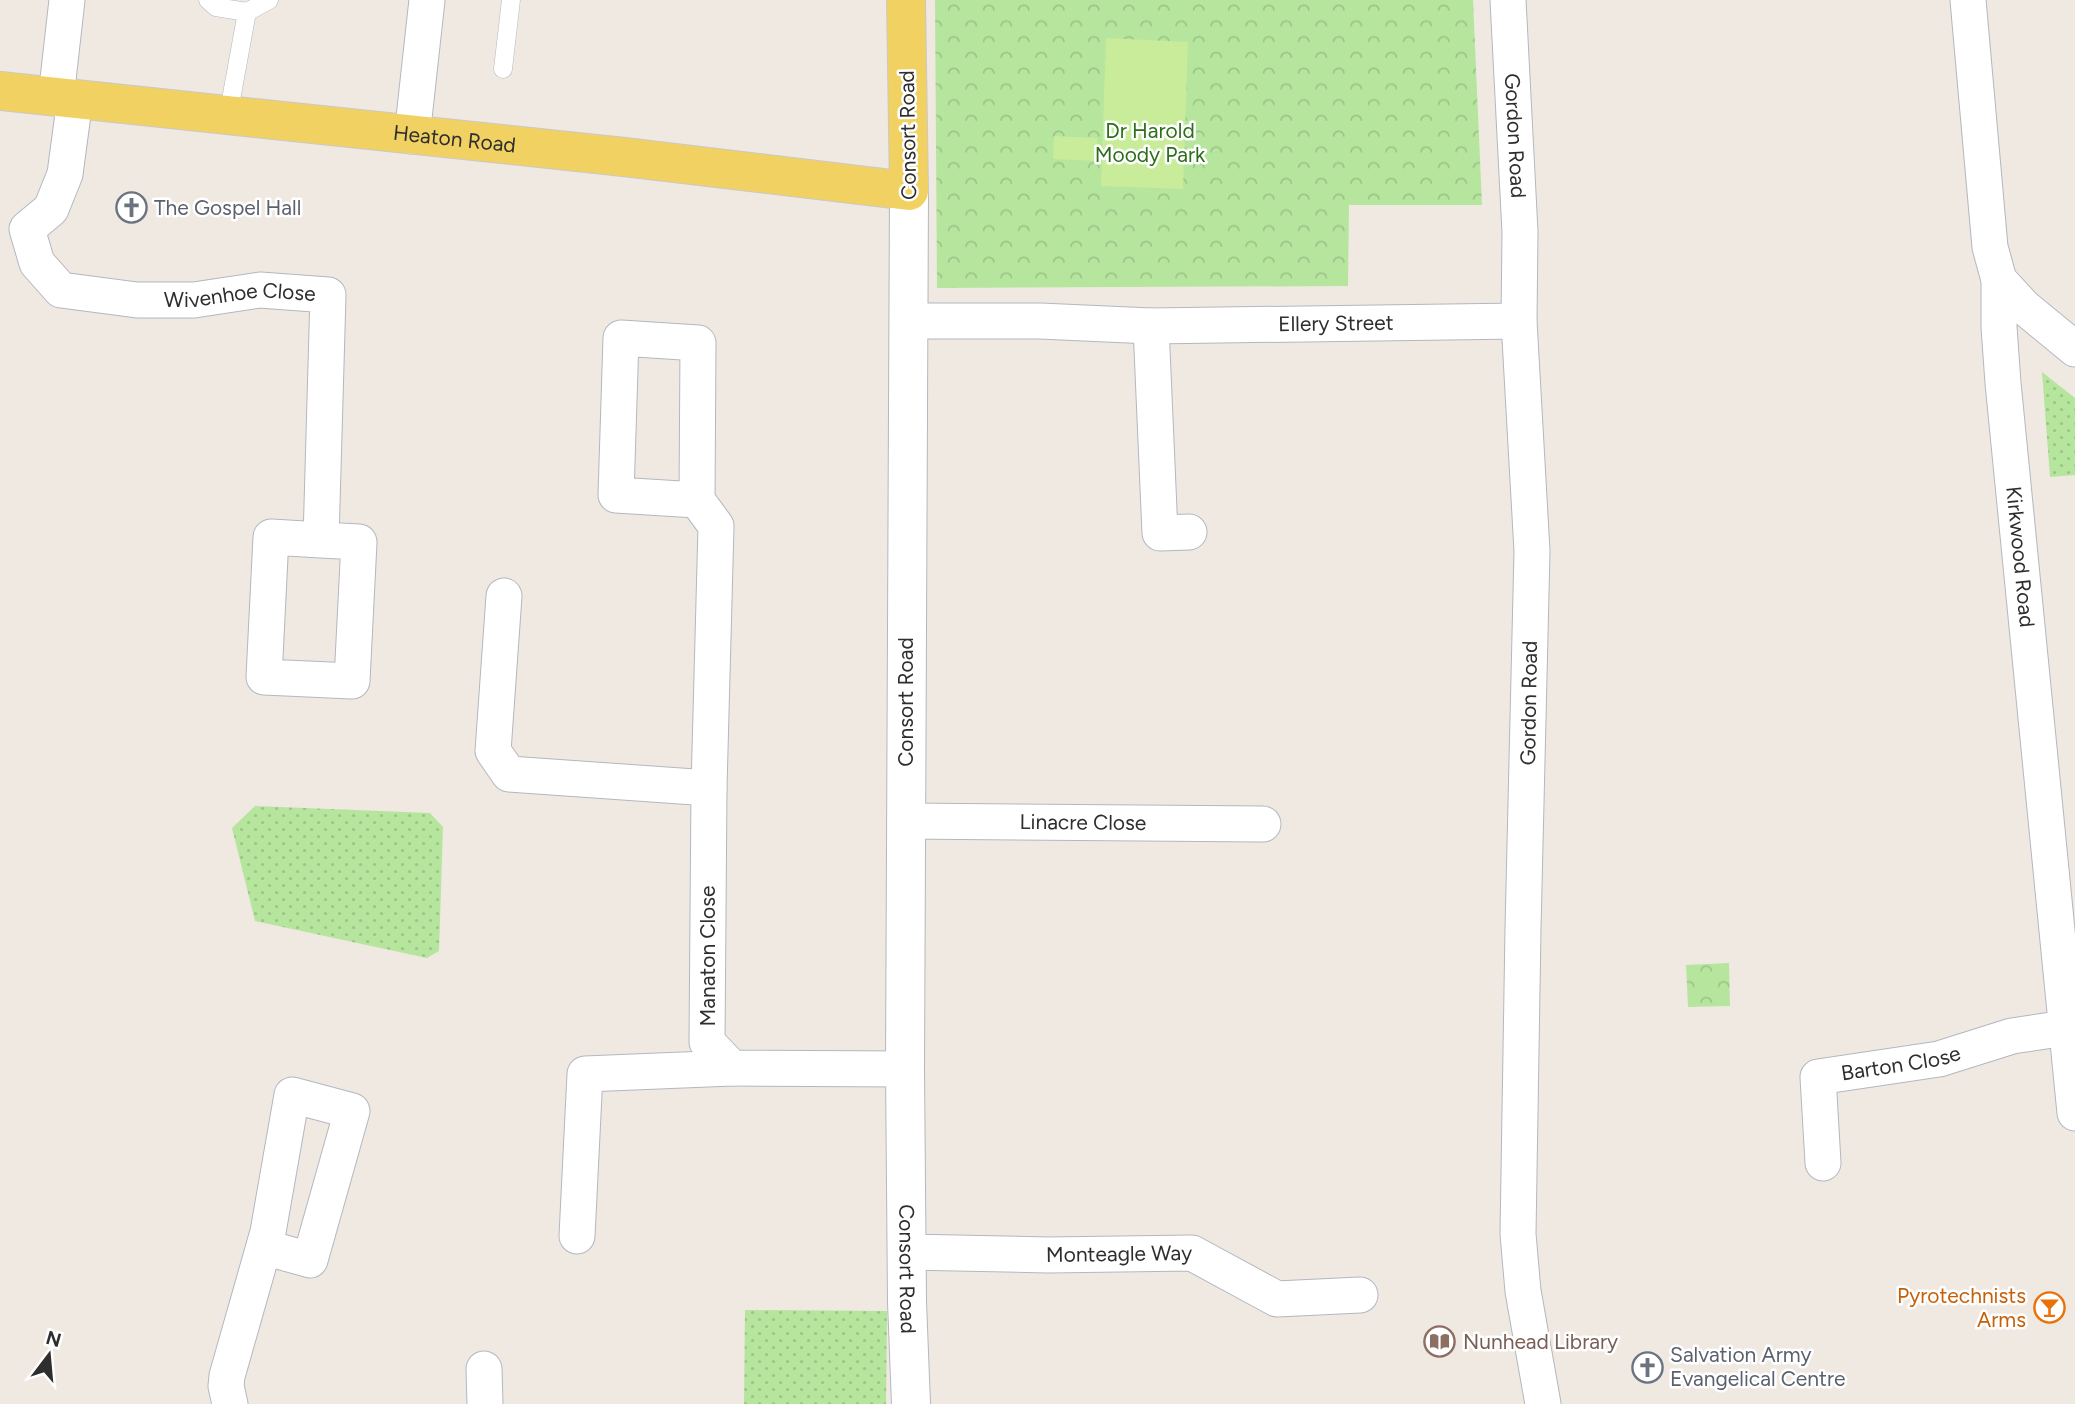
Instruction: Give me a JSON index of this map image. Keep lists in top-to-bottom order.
{
  "streets": {
    "main road": ["Consort Road", "Heaton Road"],
    "street": [
      "Gordon Road",
      "Wivenhoe Close",
      "Ellery Street",
      "Kirkwood Road",
      "Linacre Close",
      "Manaton Close",
      "Barton Close",
      "Monteagle Way"
    ]
  },
  "crossings": [
    ["Consort Road", "Heaton Road"],
    ["Consort Road", "Ellery Street"],
    ["Consort Road", "Linacre Close"],
    ["Consort Road", "Monteagle Way"],
    ["Gordon Road", "Ellery Street"],
    ["Heaton Road", "Wivenhoe Close"],
    ["Kirkwood Road", "Barton Close"]
  ],
  "parks": ["Dr Harold Moody Park"],
  "places": {
    "church": ["The Gospel Hall", "Salvation Army Evangelical Centre"],
    "bar": ["Pyrotechnists Arms"],
    "library": ["Nunhead Library"]
  },
  "north": "top"
}
